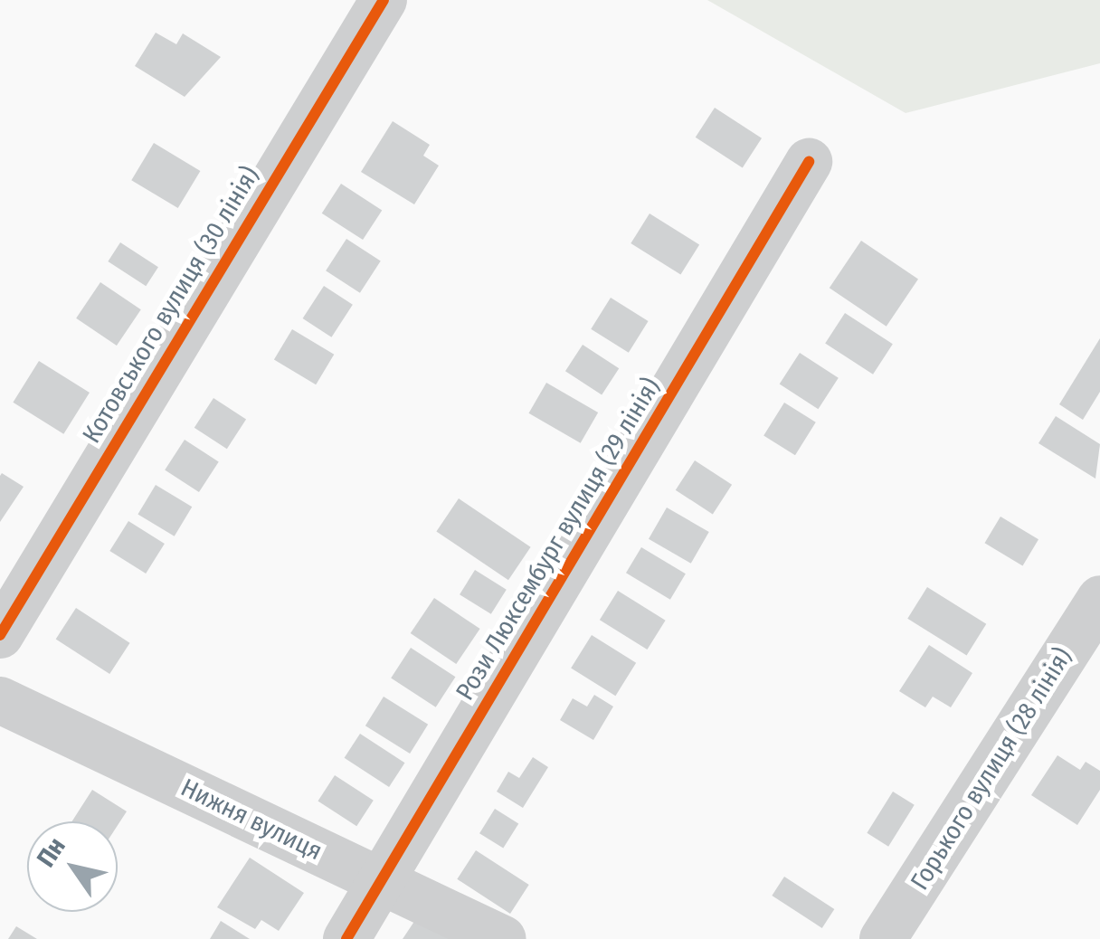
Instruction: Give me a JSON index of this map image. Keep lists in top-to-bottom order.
{
  "streets": {
    "street": [
      "Котовського вулиця (30 лiнiя)",
      "Рози Люксембург вулиця (29 лiнiя)",
      "Горького вулиця (28 лiнiя)",
      "Нижня вулиця"
    ]
  },
  "crossings": [
    ["Рози Люксембург вулиця (29 лiнiя)", "Нижня вулиця"]
  ],
  "north": "top left"
}
